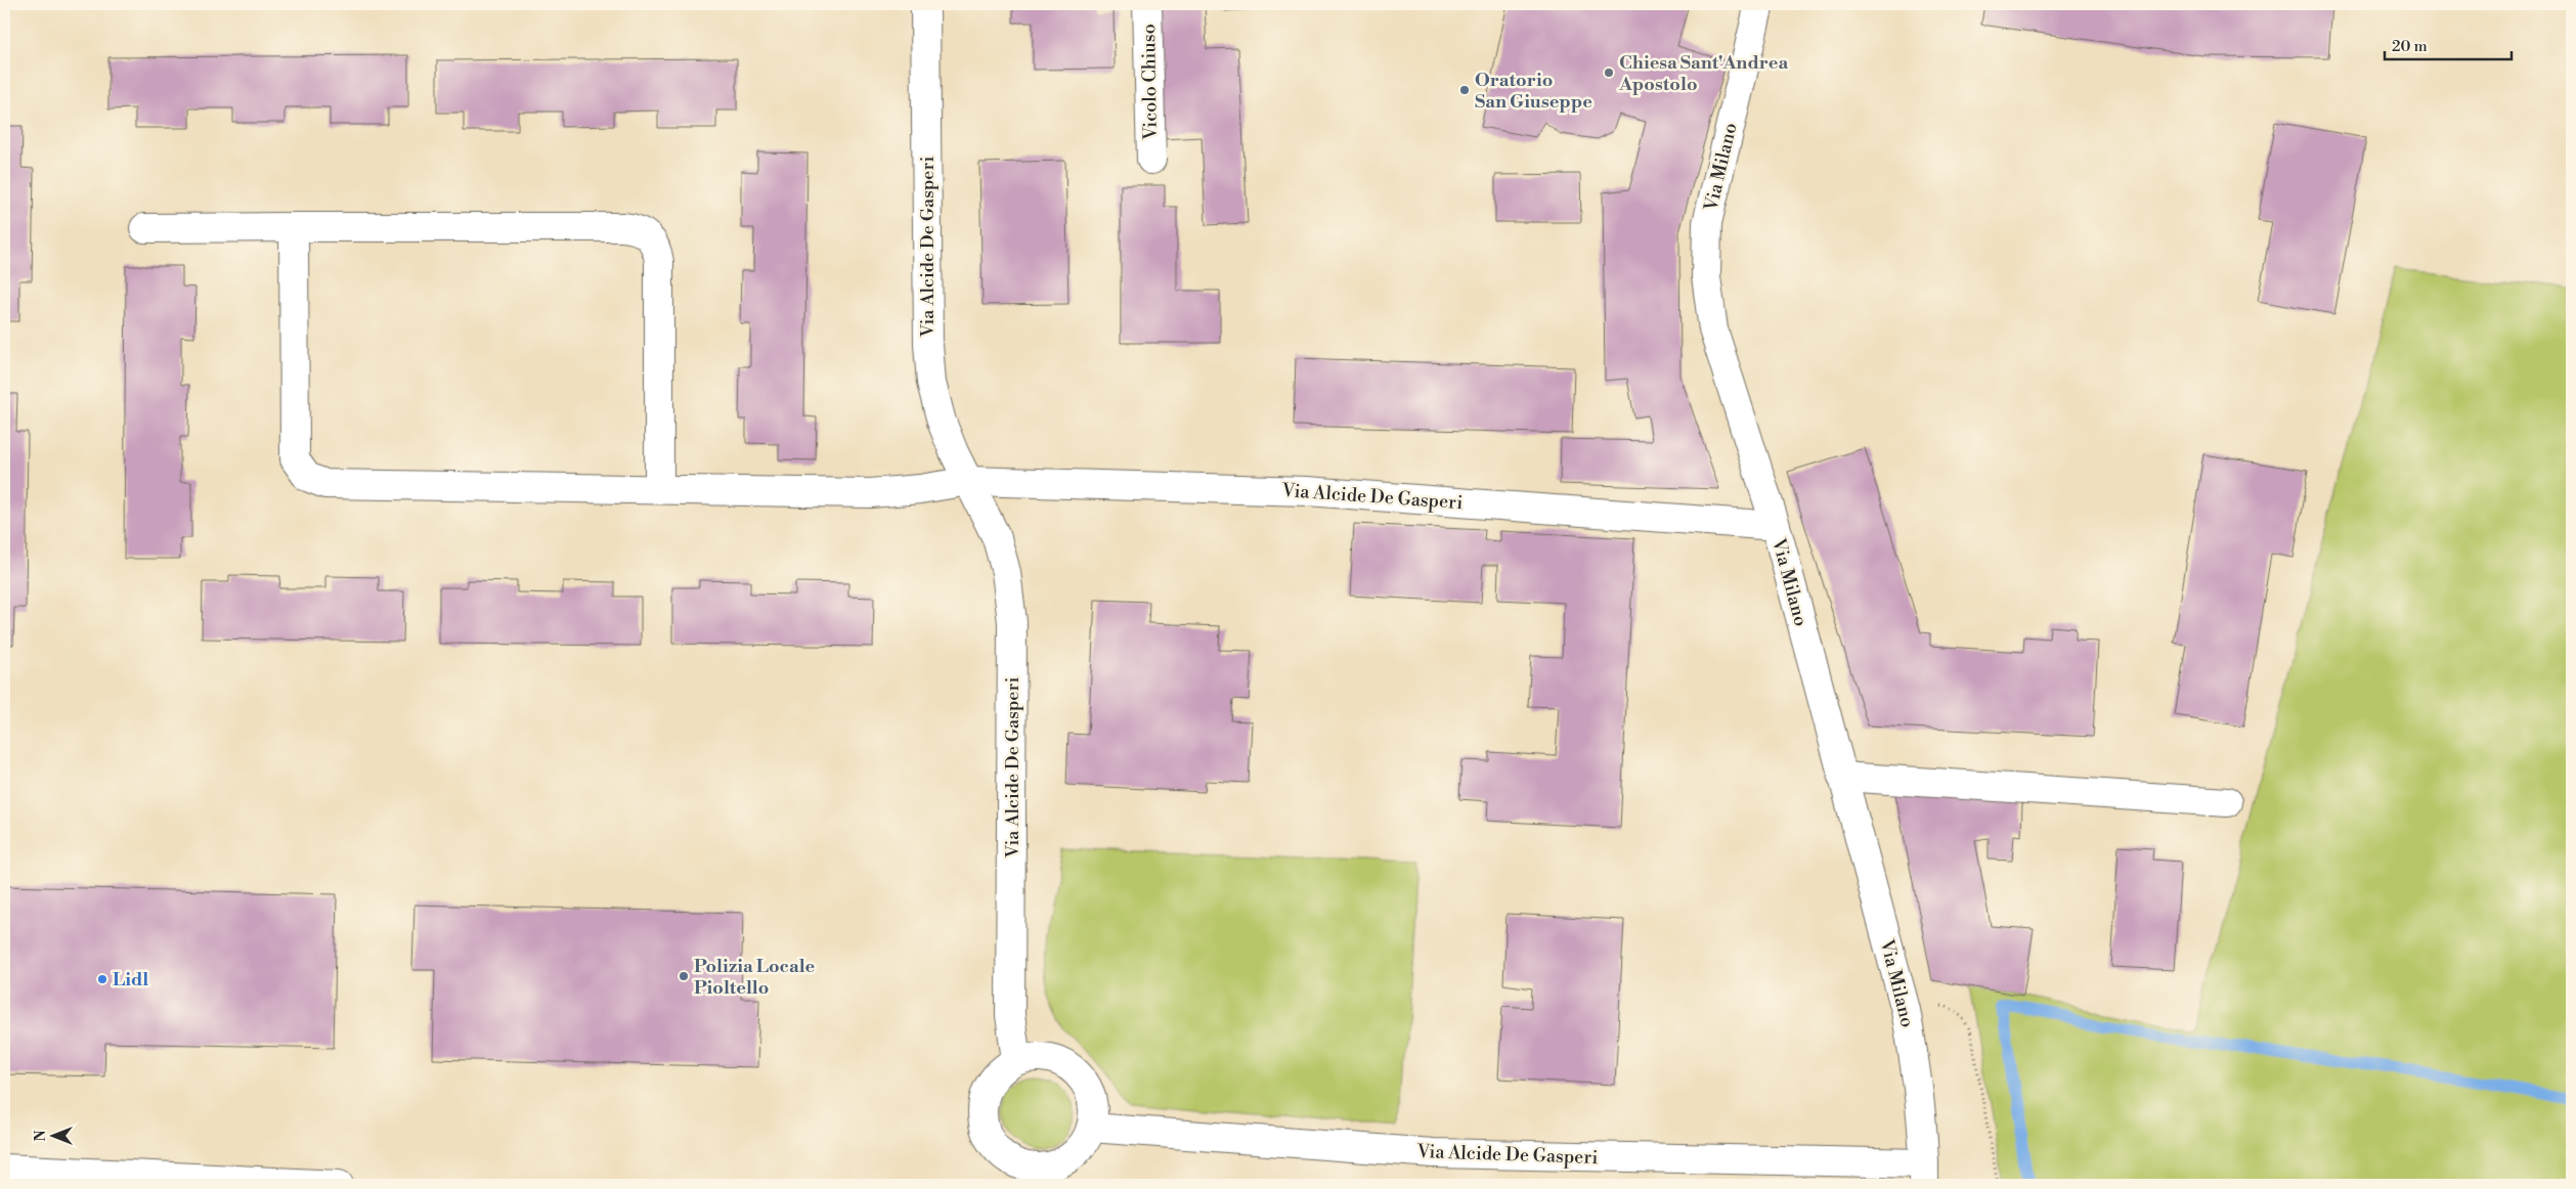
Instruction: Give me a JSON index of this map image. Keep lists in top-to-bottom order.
{
  "streets": {
    "street": ["Vicolo Chiuso", "Via Milano", "Via Alcide De Gasperi"]
  },
  "crossings": [
    ["Via Milano", "Via Alcide De Gasperi"]
  ],
  "places": [
    "Chiesa Sant'Andrea Apostolo",
    "Oratorio San Giuseppe",
    "Polizia Locale Pioltello",
    "Lidl"
  ],
  "scale_bar": "20 m",
  "north": "left"
}
